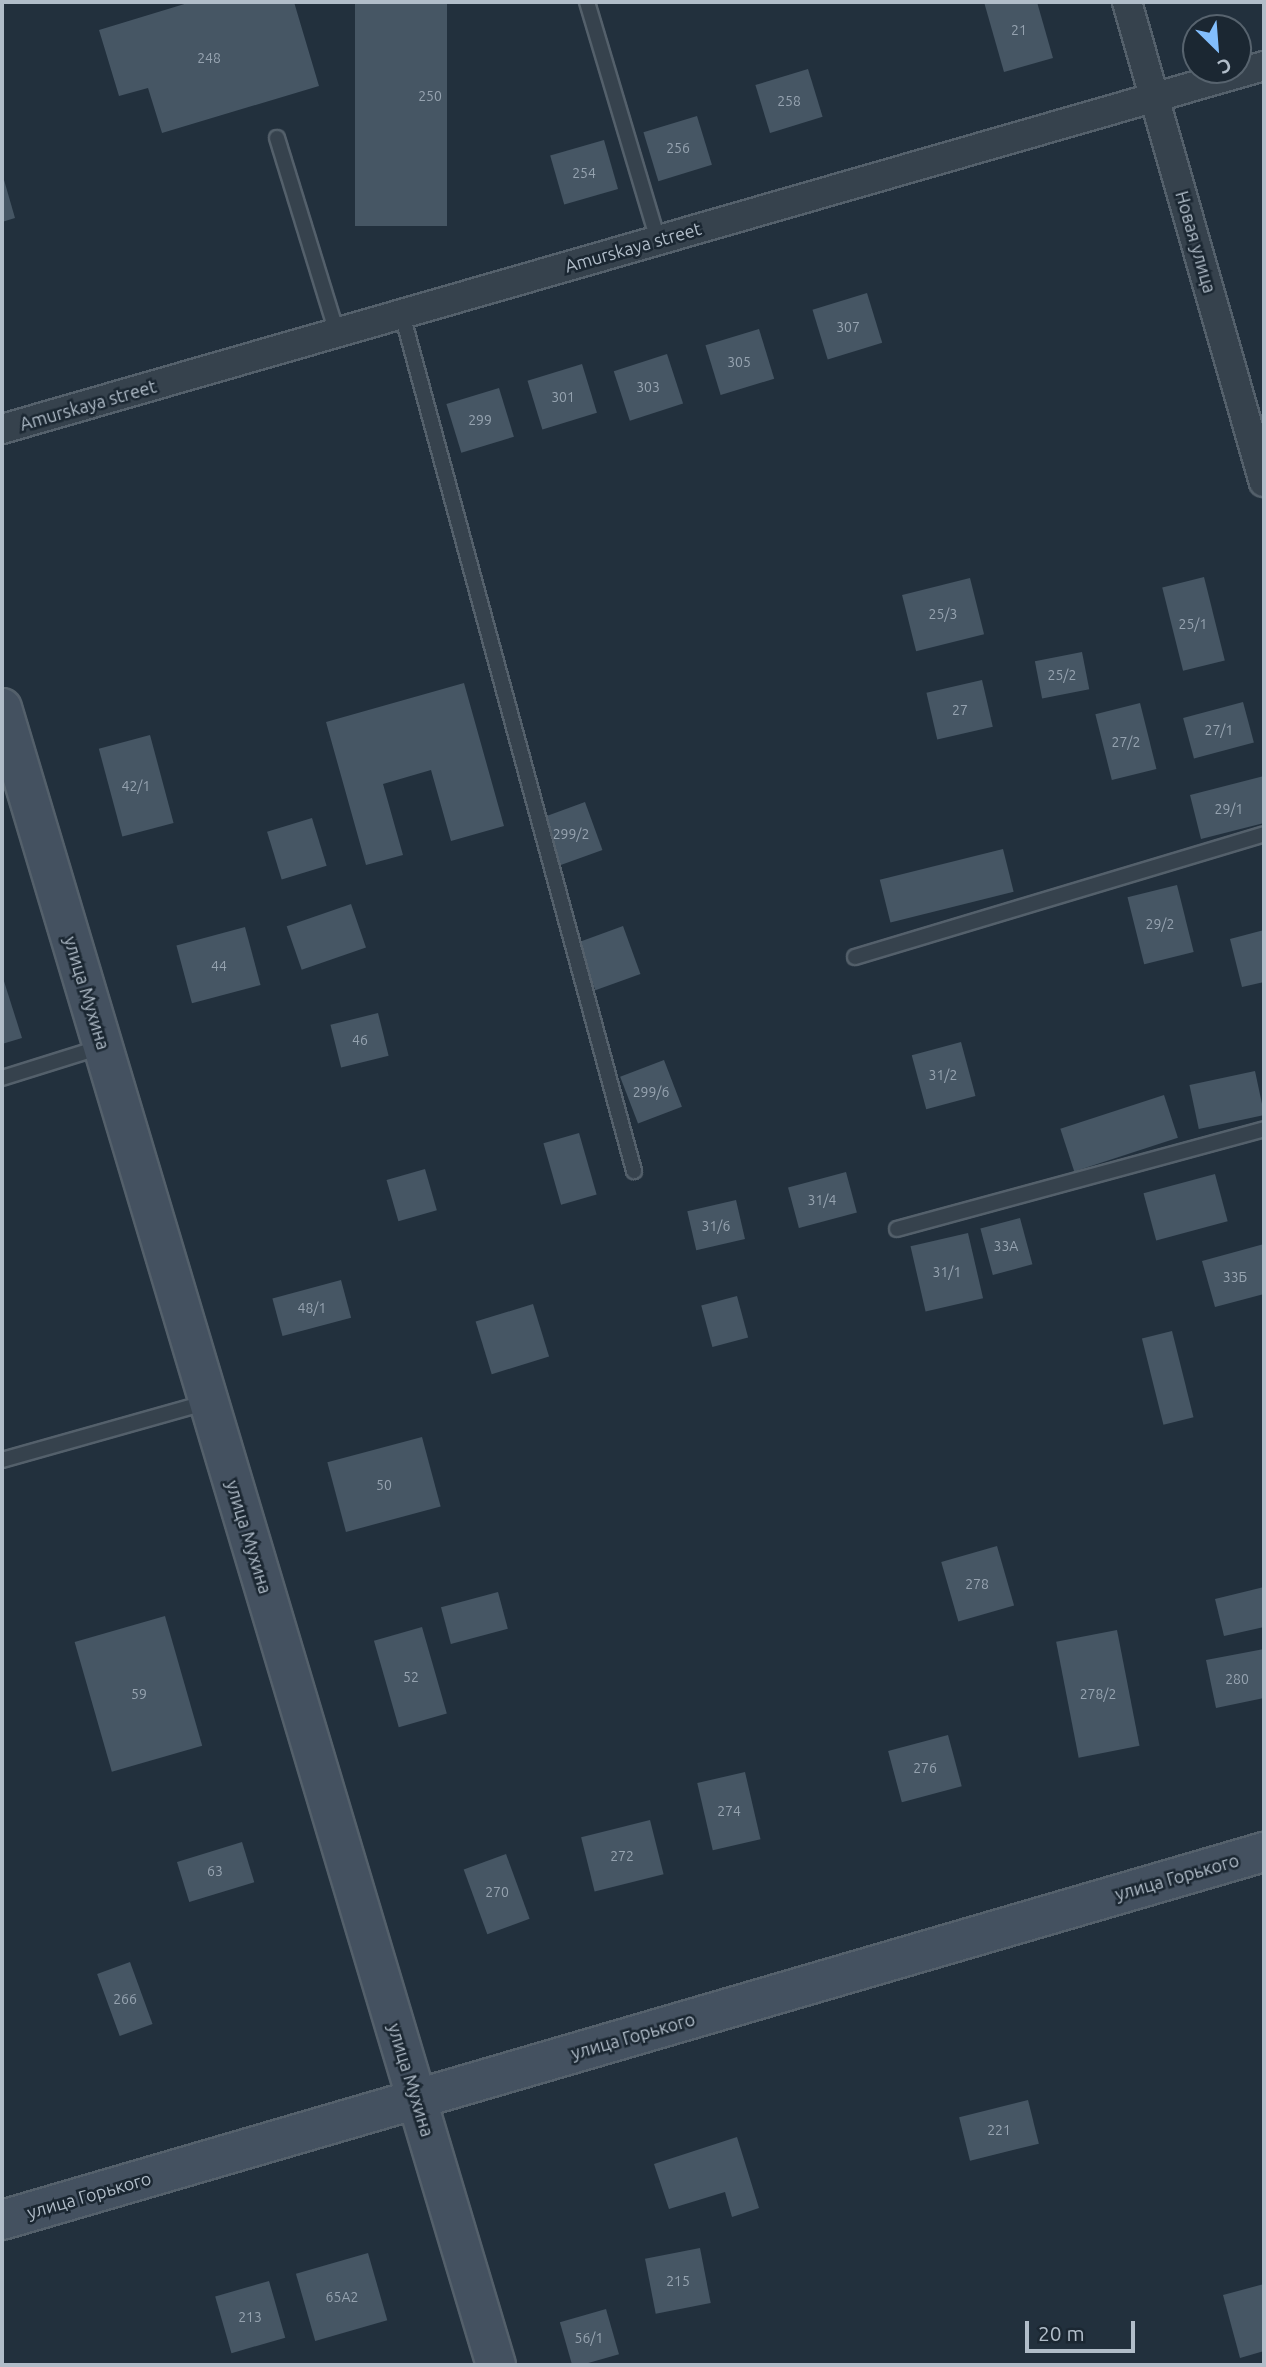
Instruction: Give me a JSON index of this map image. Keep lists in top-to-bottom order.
{
  "streets": {
    "main road": ["улица Мухина", "улица Горького"],
    "street": ["Новая улица", "Amurskaya street"]
  },
  "crossings": [
    ["Новая улица", "Amurskaya street"],
    ["улица Мухина", "улица Горького"]
  ],
  "house_numbers": [
    "21",
    "248",
    "250",
    "258",
    "256",
    "254",
    "307",
    "305",
    "303",
    "301",
    "299",
    "25/3",
    "25/1",
    "25/2",
    "27",
    "27/1",
    "27/2",
    "42/1",
    "29/1",
    "299/2",
    "29/2",
    "44",
    "46",
    "31/2",
    "299/6",
    "31/4",
    "31/6",
    "33А",
    "31/1",
    "33Б",
    "48/1",
    "50",
    "278",
    "52",
    "280",
    "59",
    "278/2",
    "276",
    "274",
    "272",
    "63",
    "270",
    "266",
    "221",
    "215",
    "65А2",
    "213",
    "56/1"
  ],
  "scale_bar": "20 m",
  "north": "bottom right"
}
